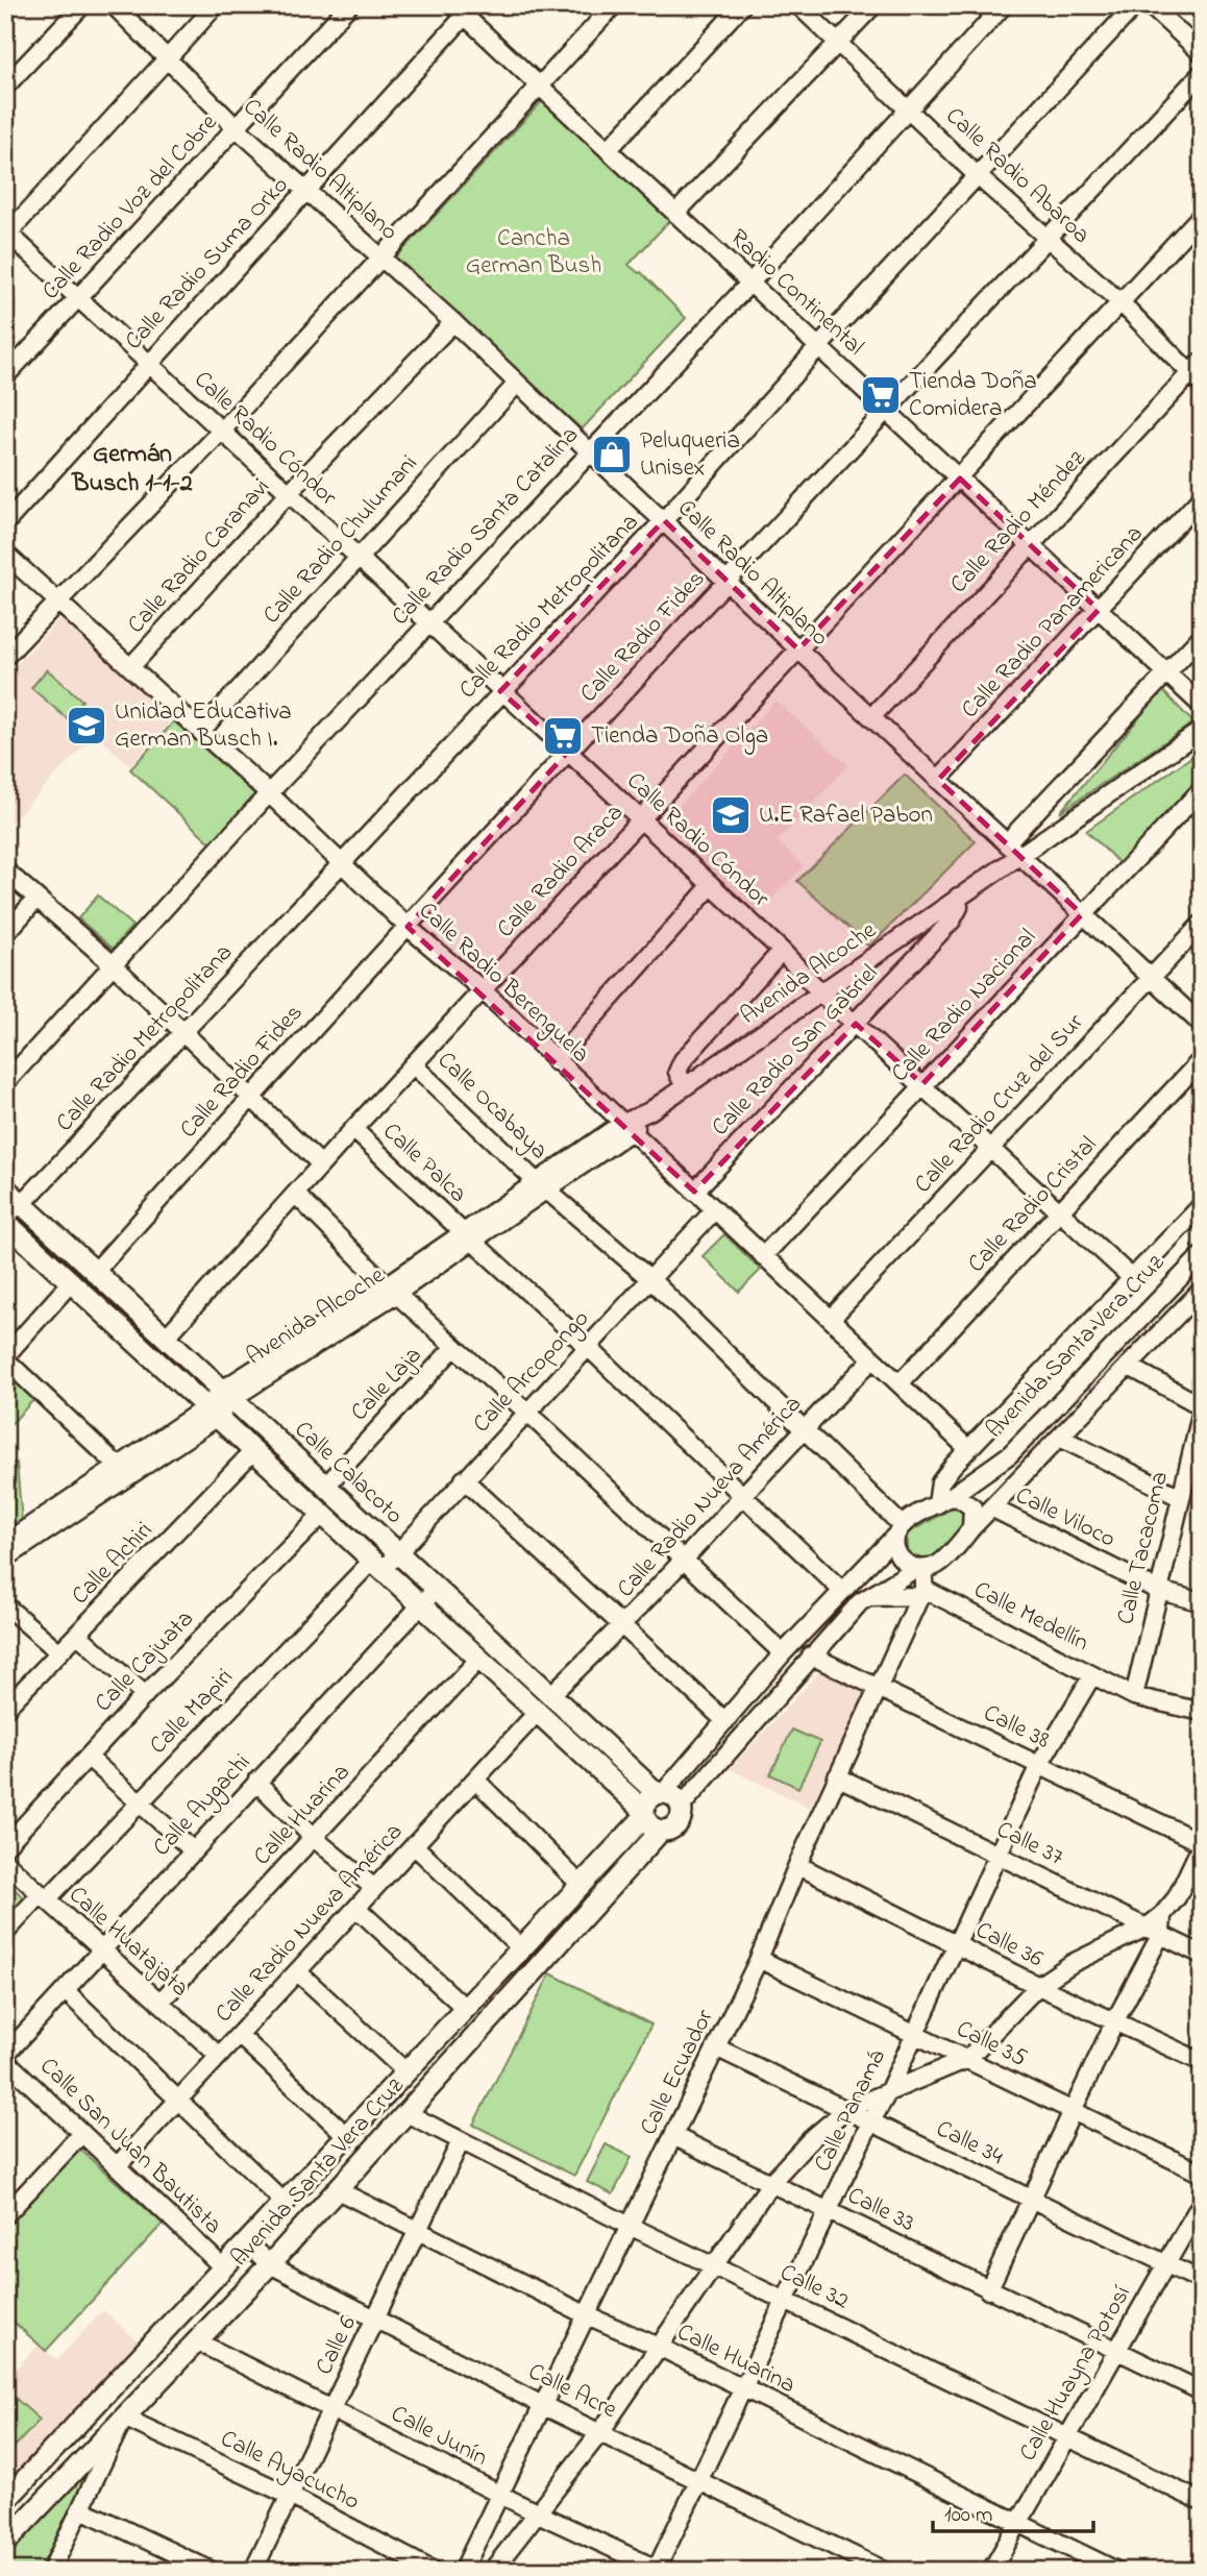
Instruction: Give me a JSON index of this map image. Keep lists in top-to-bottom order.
{
  "streets": {
    "main road": ["Avenida Santa Vera Cruz", "Calle Calacoto"],
    "street": [
      "Calle Radio Altiplano",
      "Calle Radio Abaroa",
      "Calle Radio Voz del Cobre",
      "Calle Radio Suma Orko",
      "Radio Continental",
      "Calle Radio Cóndor",
      "Calle Radio Méndez",
      "Calle Radio Santa Catalina",
      "Calle Radio Chulumani",
      "Calle Radio Caranavi",
      "Calle Radio Metropolitana",
      "Calle Radio Panamericana",
      "Calle Radio Fides",
      "Calle Radio Araca",
      "Avenida Alcoche",
      "Calle Radio Berenguela",
      "Calle Radio Nacional",
      "Calle Radio San Gabriel",
      "Calle Radio Cruz del Sur",
      "Calle Ocabaya",
      "Calle Palca",
      "Calle Radio Cristal",
      "Calle Arcopongo",
      "Calle Laja",
      "Calle Radio Nueva América",
      "Calle Viloco",
      "Calle Tacacoma",
      "Calle Achiri",
      "Calle Medellín",
      "Calle Cajuata",
      "Calle Mapiri",
      "Calle 38",
      "Calle Aygachi",
      "Calle Huarina",
      "Calle 37",
      "Calle Huatajata",
      "Calle 36",
      "Calle 35",
      "Calle Ecuador",
      "Calle Panamá",
      "Calle 34",
      "Calle San Juan Bautista",
      "Calle 33",
      "Calle 32",
      "Calle 6",
      "Calle Huayna Potosí",
      "Calle Acre",
      "Calle Junín",
      "Calle Ayacucho"
    ]
  },
  "crossings": [
    ["Calle Radio Altiplano", "Calle Radio Voz del Cobre"],
    ["Calle Radio Altiplano", "Calle Radio Suma Orko"],
    ["Calle Radio Altiplano", "Calle Radio Méndez"],
    ["Calle Radio Altiplano", "Calle Radio Santa Catalina"],
    ["Calle Radio Altiplano", "Calle Radio Chulumani"],
    ["Calle Radio Altiplano", "Calle Radio Caranavi"],
    ["Calle Radio Altiplano", "Calle Radio Metropolitana"],
    ["Calle Radio Altiplano", "Calle Radio Panamericana"],
    ["Calle Radio Altiplano", "Calle Radio Fides"],
    ["Calle Radio Altiplano", "Calle Radio Araca"],
    ["Calle Radio Altiplano", "Calle Radio Nacional"],
    ["Calle Radio Altiplano", "Calle Radio Cruz del Sur"],
    ["Calle Radio Abaroa", "Calle Radio Méndez"],
    ["Calle Radio Abaroa", "Calle Radio Santa Catalina"],
    ["Calle Radio Abaroa", "Calle Radio Metropolitana"],
    ["Calle Radio Abaroa", "Calle Radio Fides"],
    ["Calle Radio Abaroa", "Calle Radio Araca"],
    ["Calle Radio Voz del Cobre", "Calle Radio Cóndor"],
    ["Calle Radio Suma Orko", "Radio Continental"],
    ["Calle Radio Suma Orko", "Calle Radio Cóndor"],
    ["Radio Continental", "Calle Radio Méndez"],
    ["Radio Continental", "Calle Radio Santa Catalina"],
    ["Radio Continental", "Calle Radio Metropolitana"],
    ["Radio Continental", "Calle Radio Panamericana"],
    ["Radio Continental", "Calle Radio Fides"],
    ["Radio Continental", "Calle Radio Araca"],
    ["Calle Radio Cóndor", "Calle Radio Santa Catalina"],
    ["Calle Radio Cóndor", "Calle Radio Chulumani"],
    ["Calle Radio Cóndor", "Calle Radio Caranavi"],
    ["Calle Radio Cóndor", "Calle Radio Metropolitana"],
    ["Calle Radio Cóndor", "Calle Radio Fides"],
    ["Calle Radio Cóndor", "Calle Radio Araca"],
    ["Calle Radio Cóndor", "Avenida Alcoche"],
    ["Calle Radio Cóndor", "Calle Radio Nacional"],
    ["Calle Radio Cóndor", "Calle Radio San Gabriel"],
    ["Calle Radio Cóndor", "Calle Radio Cruz del Sur"],
    ["Calle Radio Cóndor", "Calle Radio Cristal"],
    ["Calle Radio Santa Catalina", "Calle Radio Berenguela"],
    ["Calle Radio Chulumani", "Calle Radio Berenguela"],
    ["Calle Radio Caranavi", "Calle Radio Berenguela"],
    ["Calle Radio Metropolitana", "Calle Radio Berenguela"],
    ["Calle Radio Metropolitana", "Calle Calacoto"],
    ["Calle Radio Fides", "Calle Radio Berenguela"],
    ["Calle Radio Fides", "Calle Calacoto"],
    ["Calle Radio Araca", "Calle Radio Berenguela"],
    ["Calle Radio Araca", "Calle Ocabaya"],
    ["Calle Radio Araca", "Calle Palca"],
    ["Calle Radio Araca", "Calle Calacoto"],
    ["Avenida Alcoche", "Calle Radio Berenguela"],
    ["Avenida Alcoche", "Calle Radio San Gabriel"],
    ["Avenida Alcoche", "Calle Ocabaya"],
    ["Avenida Alcoche", "Calle Palca"],
    ["Avenida Alcoche", "Calle Calacoto"],
    ["Calle Radio Berenguela", "Calle Radio Nacional"],
    ["Calle Radio Berenguela", "Calle Radio San Gabriel"],
    ["Calle Radio Berenguela", "Calle Radio Cruz del Sur"],
    ["Calle Radio Berenguela", "Calle Radio Cristal"],
    ["Calle Radio Berenguela", "Calle Arcopongo"],
    ["Calle Radio Berenguela", "Calle Radio Nueva América"],
    ["Calle Ocabaya", "Avenida Santa Vera Cruz"],
    ["Calle Ocabaya", "Calle Arcopongo"],
    ["Calle Ocabaya", "Calle Radio Nueva América"],
    ["Calle Palca", "Calle Arcopongo"],
    ["Calle Palca", "Calle Radio Nueva América"],
    ["Avenida Santa Vera Cruz", "Calle Calacoto"],
    ["Avenida Santa Vera Cruz", "Calle Huarina"],
    ["Avenida Santa Vera Cruz", "Calle San Juan Bautista"],
    ["Avenida Santa Vera Cruz", "Calle 32"],
    ["Avenida Santa Vera Cruz", "Calle Acre"],
    ["Avenida Santa Vera Cruz", "Calle Junín"],
    ["Avenida Santa Vera Cruz", "Calle Ayacucho"],
    ["Calle Arcopongo", "Calle Calacoto"],
    ["Calle Arcopongo", "Calle Mapiri"],
    ["Calle Laja", "Calle Calacoto"],
    ["Calle Calacoto", "Calle Radio Nueva América"],
    ["Calle Calacoto", "Calle Achiri"],
    ["Calle Calacoto", "Calle Cajuata"],
    ["Calle Calacoto", "Calle Mapiri"],
    ["Calle Calacoto", "Calle Aygachi"],
    ["Calle Calacoto", "Calle Huarina"],
    ["Calle Radio Nueva América", "Calle Huatajata"],
    ["Calle Radio Nueva América", "Calle San Juan Bautista"],
    ["Calle Viloco", "Calle Tacacoma"],
    ["Calle Tacacoma", "Calle Medellín"],
    ["Calle Medellín", "Calle Ecuador"],
    ["Calle Medellín", "Calle Panamá"],
    ["Calle Mapiri", "Calle Huatajata"],
    ["Calle 38", "Calle Ecuador"],
    ["Calle 38", "Calle Panamá"],
    ["Calle Aygachi", "Calle Huatajata"],
    ["Calle Huarina", "Calle Huatajata"],
    ["Calle Huarina", "Calle Ecuador"],
    ["Calle Huarina", "Calle Panamá"],
    ["Calle Huarina", "Calle 6"],
    ["Calle Huarina", "Calle Huayna Potosí"],
    ["Calle 37", "Calle Ecuador"],
    ["Calle 37", "Calle Panamá"],
    ["Calle 36", "Calle Ecuador"],
    ["Calle 36", "Calle Panamá"],
    ["Calle 35", "Calle Ecuador"],
    ["Calle 35", "Calle Panamá"],
    ["Calle Ecuador", "Calle 34"],
    ["Calle Ecuador", "Calle 33"],
    ["Calle Ecuador", "Calle 32"],
    ["Calle Ecuador", "Calle Acre"],
    ["Calle Ecuador", "Calle Junín"],
    ["Calle Panamá", "Calle 34"],
    ["Calle Panamá", "Calle 33"],
    ["Calle Panamá", "Calle 32"],
    ["Calle Panamá", "Calle Acre"],
    ["Calle Panamá", "Calle Junín"],
    ["Calle 34", "Calle Huayna Potosí"],
    ["Calle 33", "Calle Huayna Potosí"],
    ["Calle 32", "Calle 6"],
    ["Calle 32", "Calle Huayna Potosí"],
    ["Calle 6", "Calle Acre"],
    ["Calle 6", "Calle Junín"],
    ["Calle 6", "Calle Ayacucho"]
  ],
  "districts": ["Germán Busch 1-1-2"],
  "parks": ["Cancha German Bush"],
  "places": {
    "supermarket": ["Tienda Doña Comidera", "Tienda Doña Olga"],
    "shop": ["Peluqueria Unisex"],
    "school or university": ["Unidad Educativa German Busch I.", "U.E Rafael Pabon"]
  },
  "scale_bar": "100 m"
}
